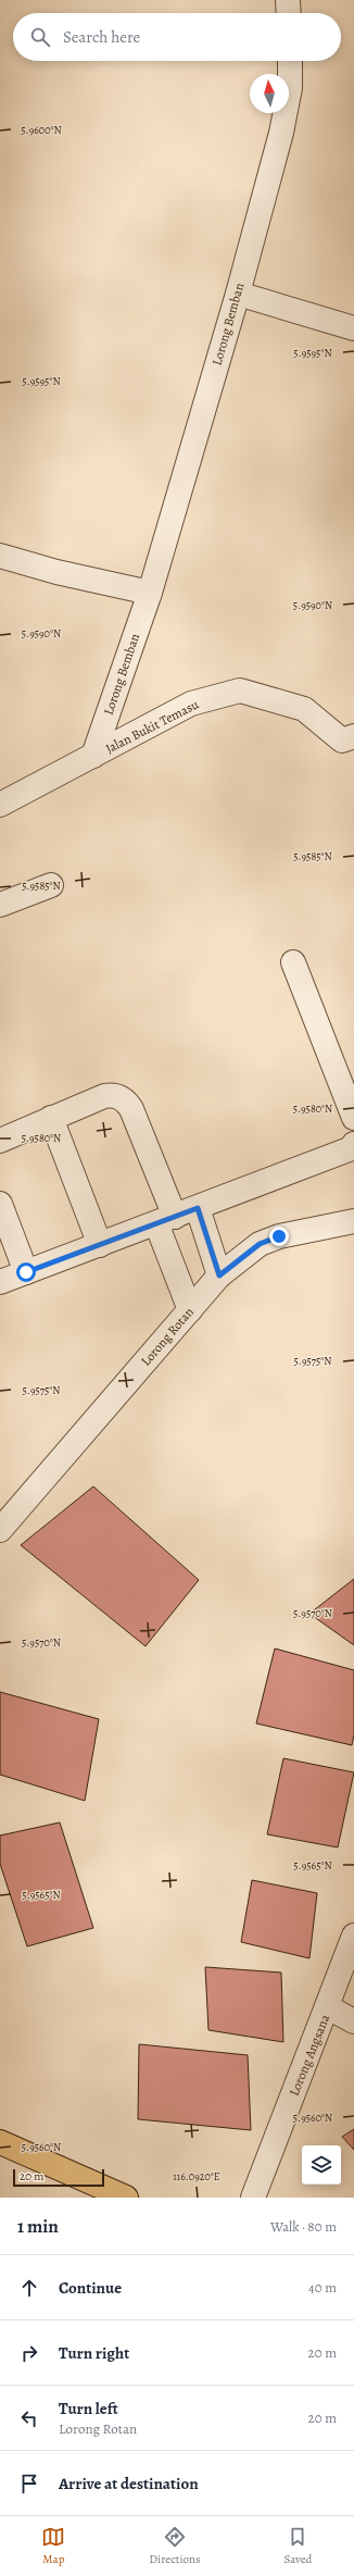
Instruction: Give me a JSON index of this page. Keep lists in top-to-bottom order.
{
  "streets": {
    "street": [
      "Lorong Bemban",
      "Jalan Bukit Temasu",
      "Lorong Rotan",
      "Lorong Angsana"
    ]
  },
  "crossings": [
    ["Lorong Bemban", "Jalan Bukit Temasu"]
  ],
  "scale_bar": "20 m",
  "north": "top",
  "page": {
    "search": "Search here",
    "scale": "20 m",
    "heading": ["1 min", "Walk · 80 m"],
    "list": [
      ["Continue", "40 m"],
      ["Turn right", "20 m"],
      ["Turn left", "Lorong Rotan", "20 m"],
      "Arrive at destination"
    ],
    "nav": ["Map", "Directions", "Saved"]
  },
  "coordinates": [
    "5.9600°N",
    "5.9595°N",
    "5.9590°N",
    "5.9585°N",
    "5.9580°N",
    "5.9575°N",
    "5.9570°N",
    "5.9565°N",
    "5.9560°N",
    "116.0920°E"
  ]
}
